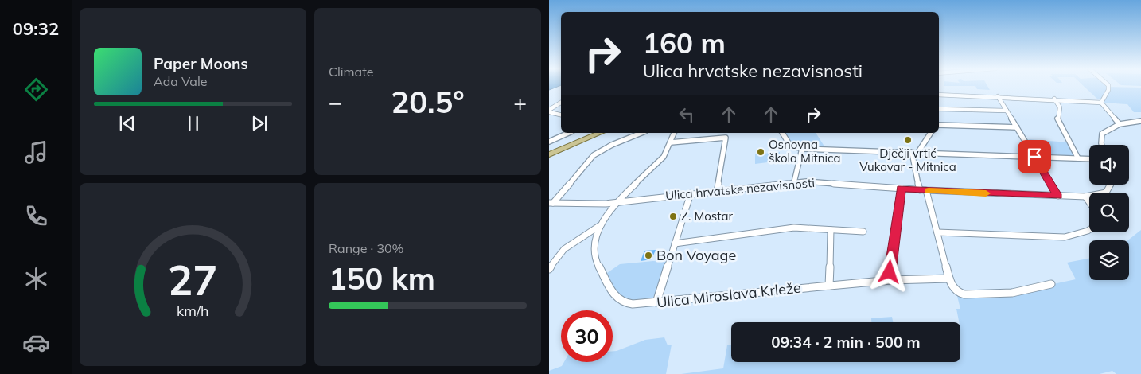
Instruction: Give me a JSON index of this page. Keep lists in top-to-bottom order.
{
  "streets": {
    "street": ["Ulica hrvatske nezavisnosti", "Ulica Miroslava Krleže"]
  },
  "crossings": [
    ["Ulica hrvatske nezavisnosti", "Ulica Miroslava Krleže"]
  ],
  "places": [
    "Dječji vrtić Vukovar - Mitnica",
    "Osnovna škola Mitnica",
    "Z. Mostar",
    "Bon Voyage"
  ],
  "page": {
    "tabs": "09:32",
    "tile": [
      "Climate",
      ["Range · 30%", "150 km"]
    ],
    "turn": ["160 m", "Ulica hrvatske nezavisnosti"],
    "song": ["Paper Moons", "Ada Vale"],
    "heat": ["−", "20.5°", "+"],
    "limit": "30",
    "trip": "09:34 · 2 min · 500 m",
    "gauge": ["27", "km/h"]
  }
}
